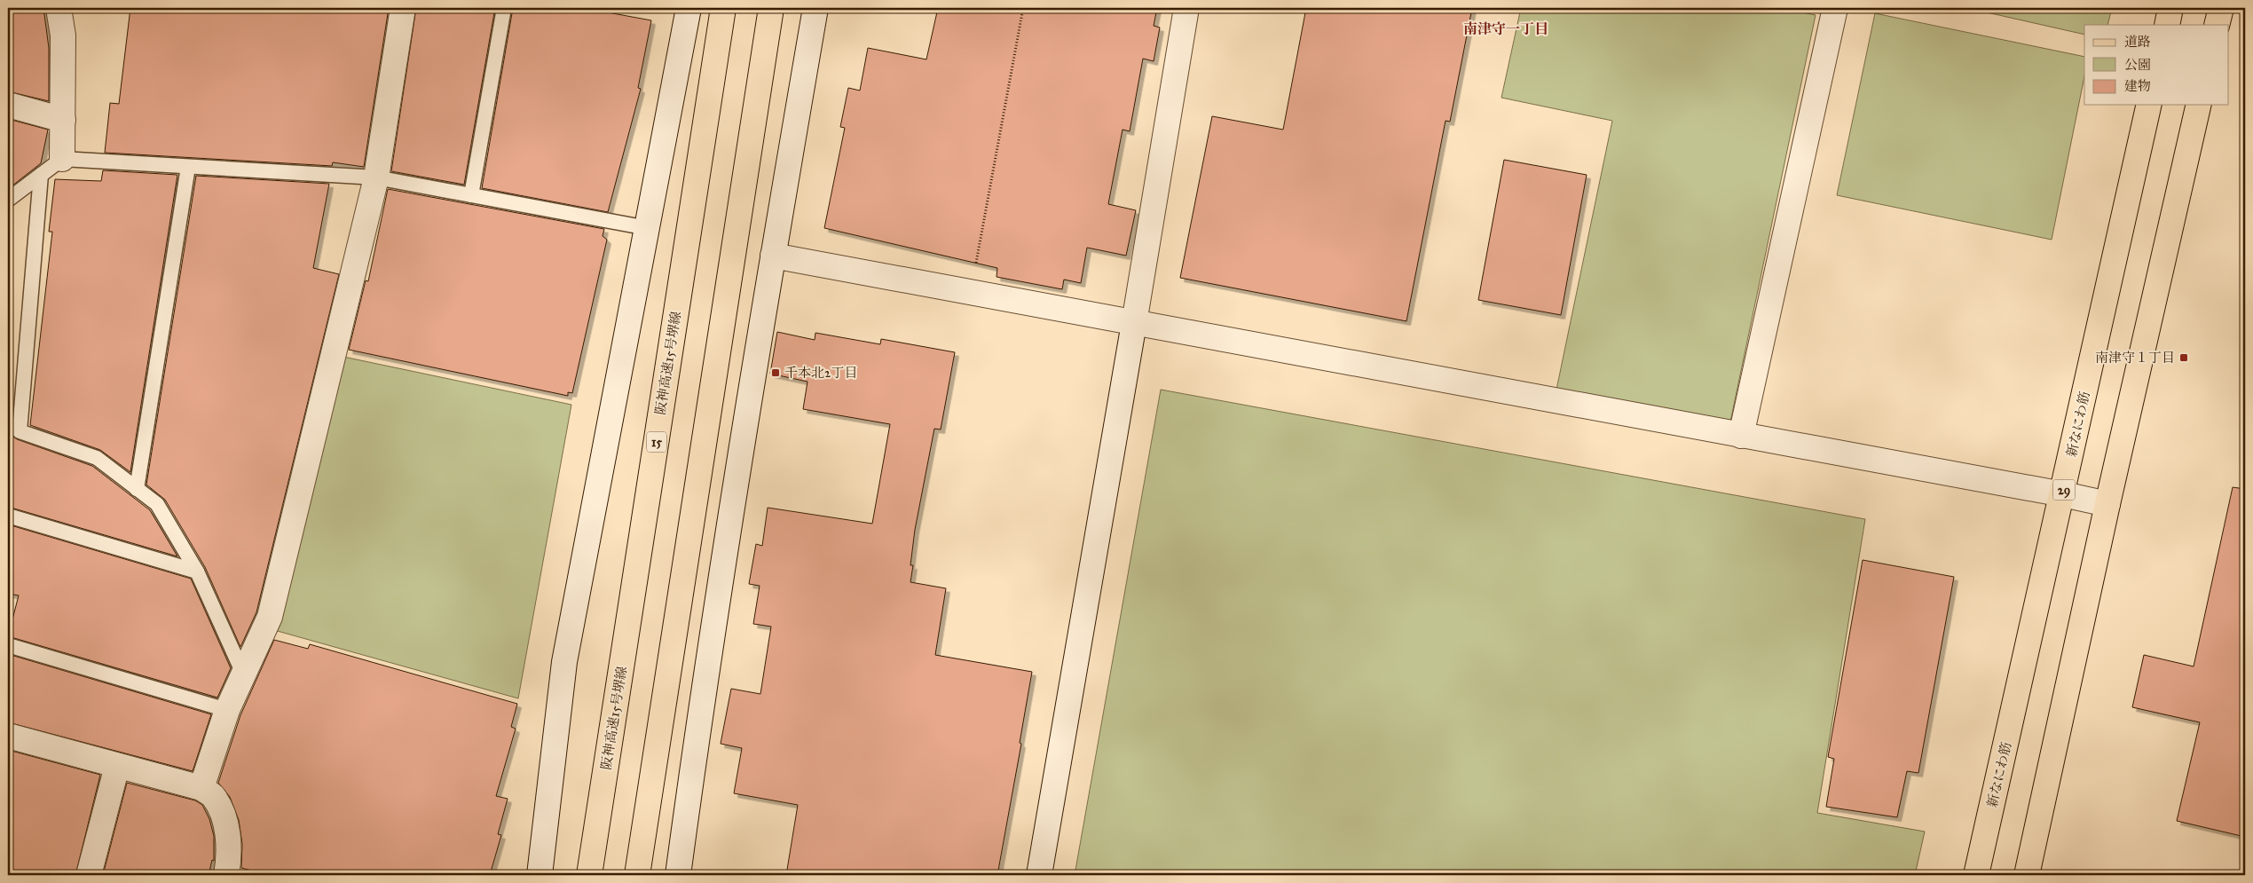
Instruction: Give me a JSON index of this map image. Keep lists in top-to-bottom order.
{
  "streets": {
    "main road": [
      "阪神高速15号堺線",
      "新なにわ筋",
      "15",
      "29"
    ]
  },
  "districts": ["南津守一丁目"],
  "places": {
    "transit": ["南津守１丁目", "千本北2丁目"]
  },
  "legend": ["道路", "公園", "建物"]
}
